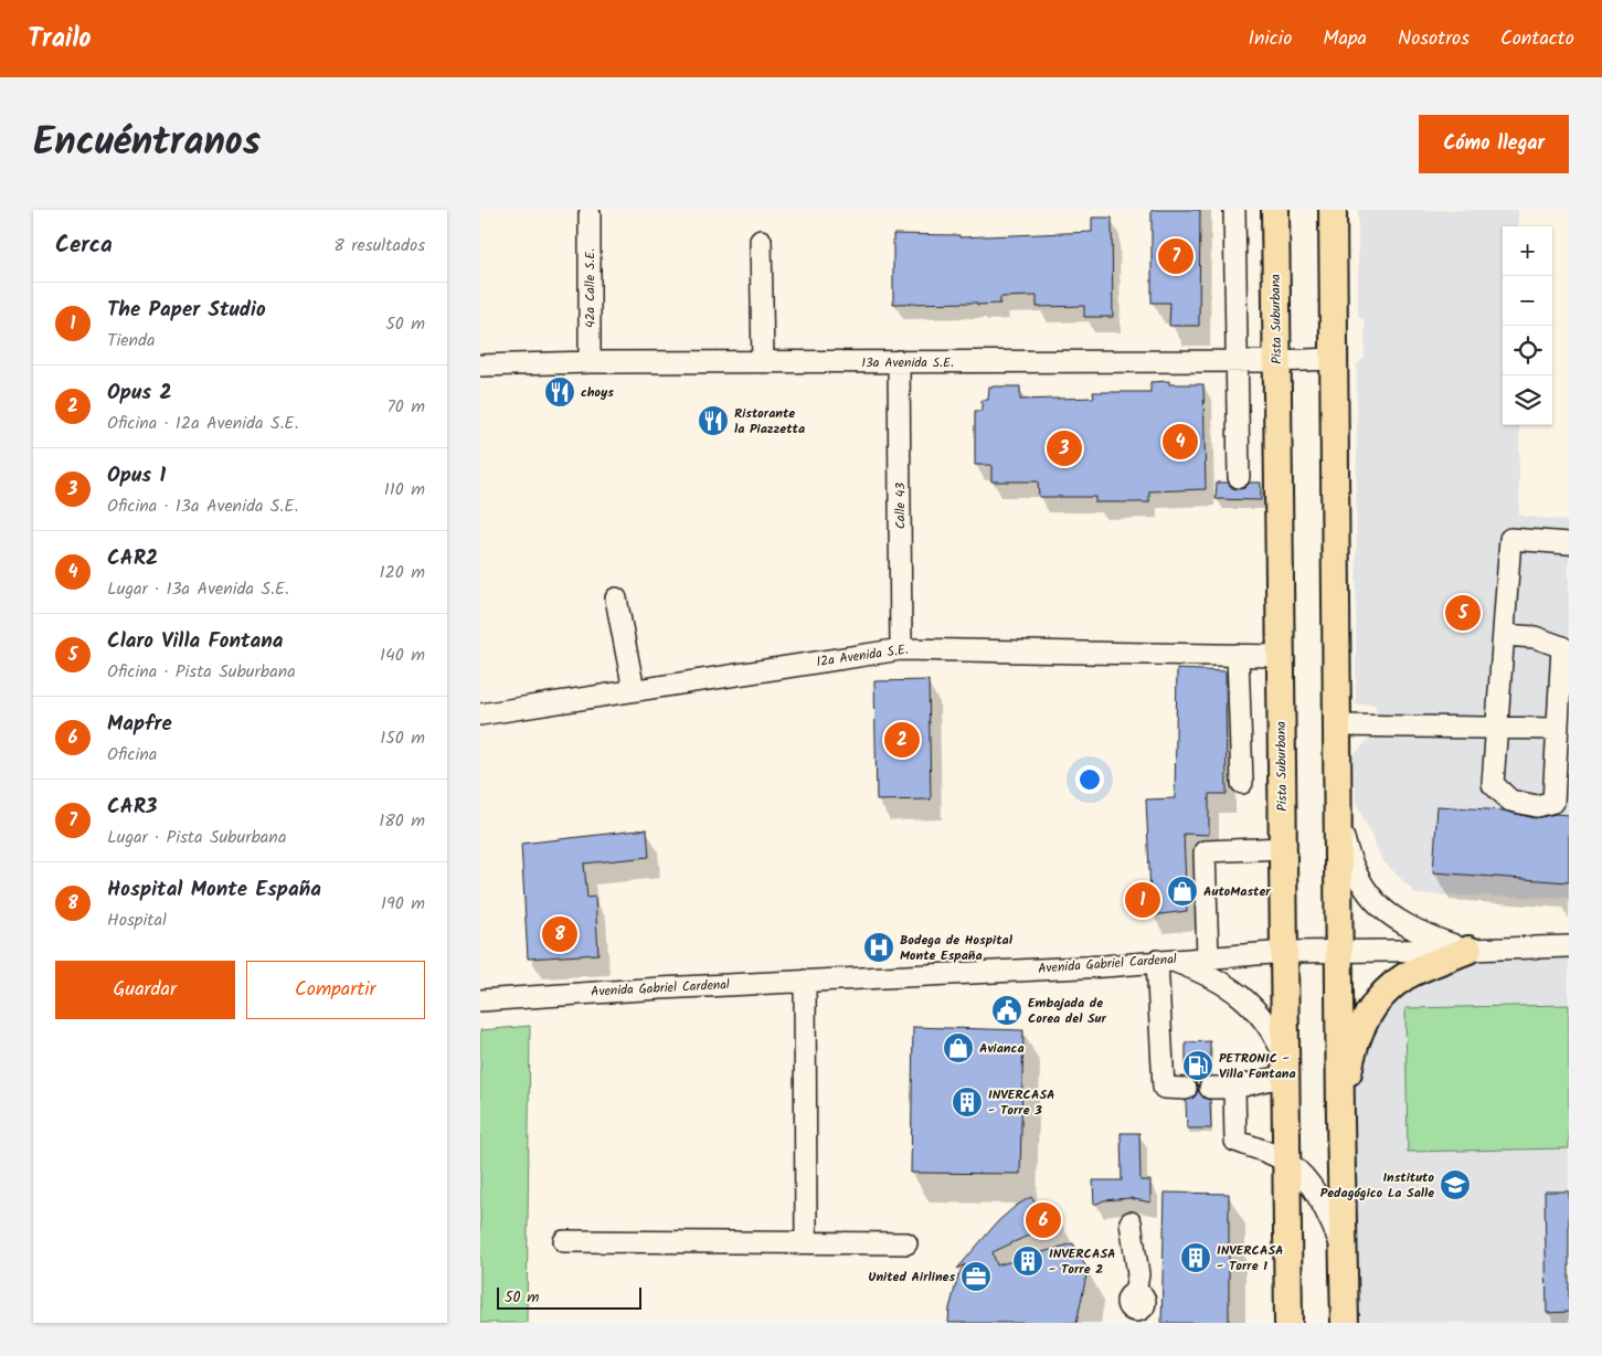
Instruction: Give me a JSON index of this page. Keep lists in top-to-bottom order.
{
  "streets": {
    "main road": ["Pista Suburbana"],
    "street": [
      "42a Calle S.E.",
      "13a Avenida S.E.",
      "Calle 43",
      "12a Avenida S.E.",
      "Avenida Gabriel Cardenal"
    ]
  },
  "crossings": [
    ["42a Calle S.E.", "13a Avenida S.E."],
    ["Pista Suburbana", "13a Avenida S.E."],
    ["Pista Suburbana", "12a Avenida S.E."],
    ["Pista Suburbana", "Avenida Gabriel Cardenal"],
    ["13a Avenida S.E.", "Calle 43"],
    ["Calle 43", "12a Avenida S.E."]
  ],
  "places": {
    "restaurant": ["choys", "Ristorante la Piazzetta"],
    "shop": ["AutoMaster", "Avianca"],
    "hospital": ["Bodega de Hospital Monte España"],
    "public building": ["Embajada de Corea del Sur"],
    "fuel station": ["PETRONIC - Villa Fontana"],
    "building": ["INVERCASA - Torre 3", "INVERCASA - Torre 1", "INVERCASA - Torre 2"],
    "school or university": ["Instituto Pedagógico La Salle"],
    "office": ["United Airlines"]
  },
  "scale_bar": "50 m",
  "page": {
    "header": "Trailo",
    "nav": [
      "Inicio",
      "Mapa",
      "Nosotros",
      "Contacto"
    ],
    "title": "Encuéntranos",
    "buttons": [
      "Cómo llegar",
      ["Guardar", "Compartir"]
    ],
    "heading": ["Cerca", "8 resultados"],
    "map_buttons": ["+", "−"],
    "pins": [
      "7",
      "4",
      "3",
      "5",
      "2",
      "1",
      "8",
      "6"
    ],
    "list": [
      {
        "mark": "1",
        "name": "The Paper Studio",
        "note": "Tienda",
        "value": "50 m"
      },
      {
        "mark": "2",
        "name": "Opus 2",
        "note": "Oficina · 12a Avenida S.E.",
        "value": "70 m"
      },
      {
        "mark": "3",
        "name": "Opus 1",
        "note": "Oficina · 13a Avenida S.E.",
        "value": "110 m"
      },
      {
        "mark": "4",
        "name": "CAR2",
        "note": "Lugar · 13a Avenida S.E.",
        "value": "120 m"
      },
      {
        "mark": "5",
        "name": "Claro Villa Fontana",
        "note": "Oficina · Pista Suburbana",
        "value": "140 m"
      },
      {
        "mark": "6",
        "name": "Mapfre",
        "note": "Oficina",
        "value": "150 m"
      },
      {
        "mark": "7",
        "name": "CAR3",
        "note": "Lugar · Pista Suburbana",
        "value": "180 m"
      },
      {
        "mark": "8",
        "name": "Hospital Monte España",
        "note": "Hospital",
        "value": "190 m"
      }
    ],
    "scale": "50 m"
  }
}
